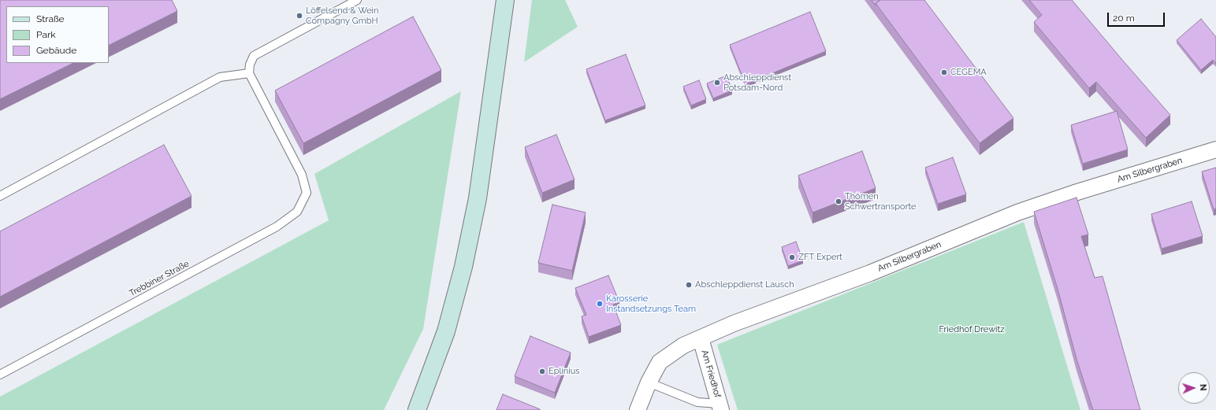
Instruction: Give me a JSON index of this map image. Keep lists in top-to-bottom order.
{
  "streets": {
    "street": ["Am Silbergraben", "Am Friedhof"],
    "lane": ["Trebbiner Straße"]
  },
  "crossings": [
    ["Am Silbergraben", "Am Friedhof"]
  ],
  "parks": ["Friedhof Drewitz"],
  "places": [
    "Löffelsend & Wein Compagny GmbH",
    "CEGEMA",
    "Abschleppdienst Potsdam-Nord",
    "Thömen Schwertransporte",
    "ZFT Expert",
    "Abschleppdienst Lausch",
    "Karosserie Instandsetzungs Team",
    "Eplinius"
  ],
  "legend": ["Straße", "Park", "Gebäude"],
  "scale_bar": "20 m",
  "north": "right"
}
